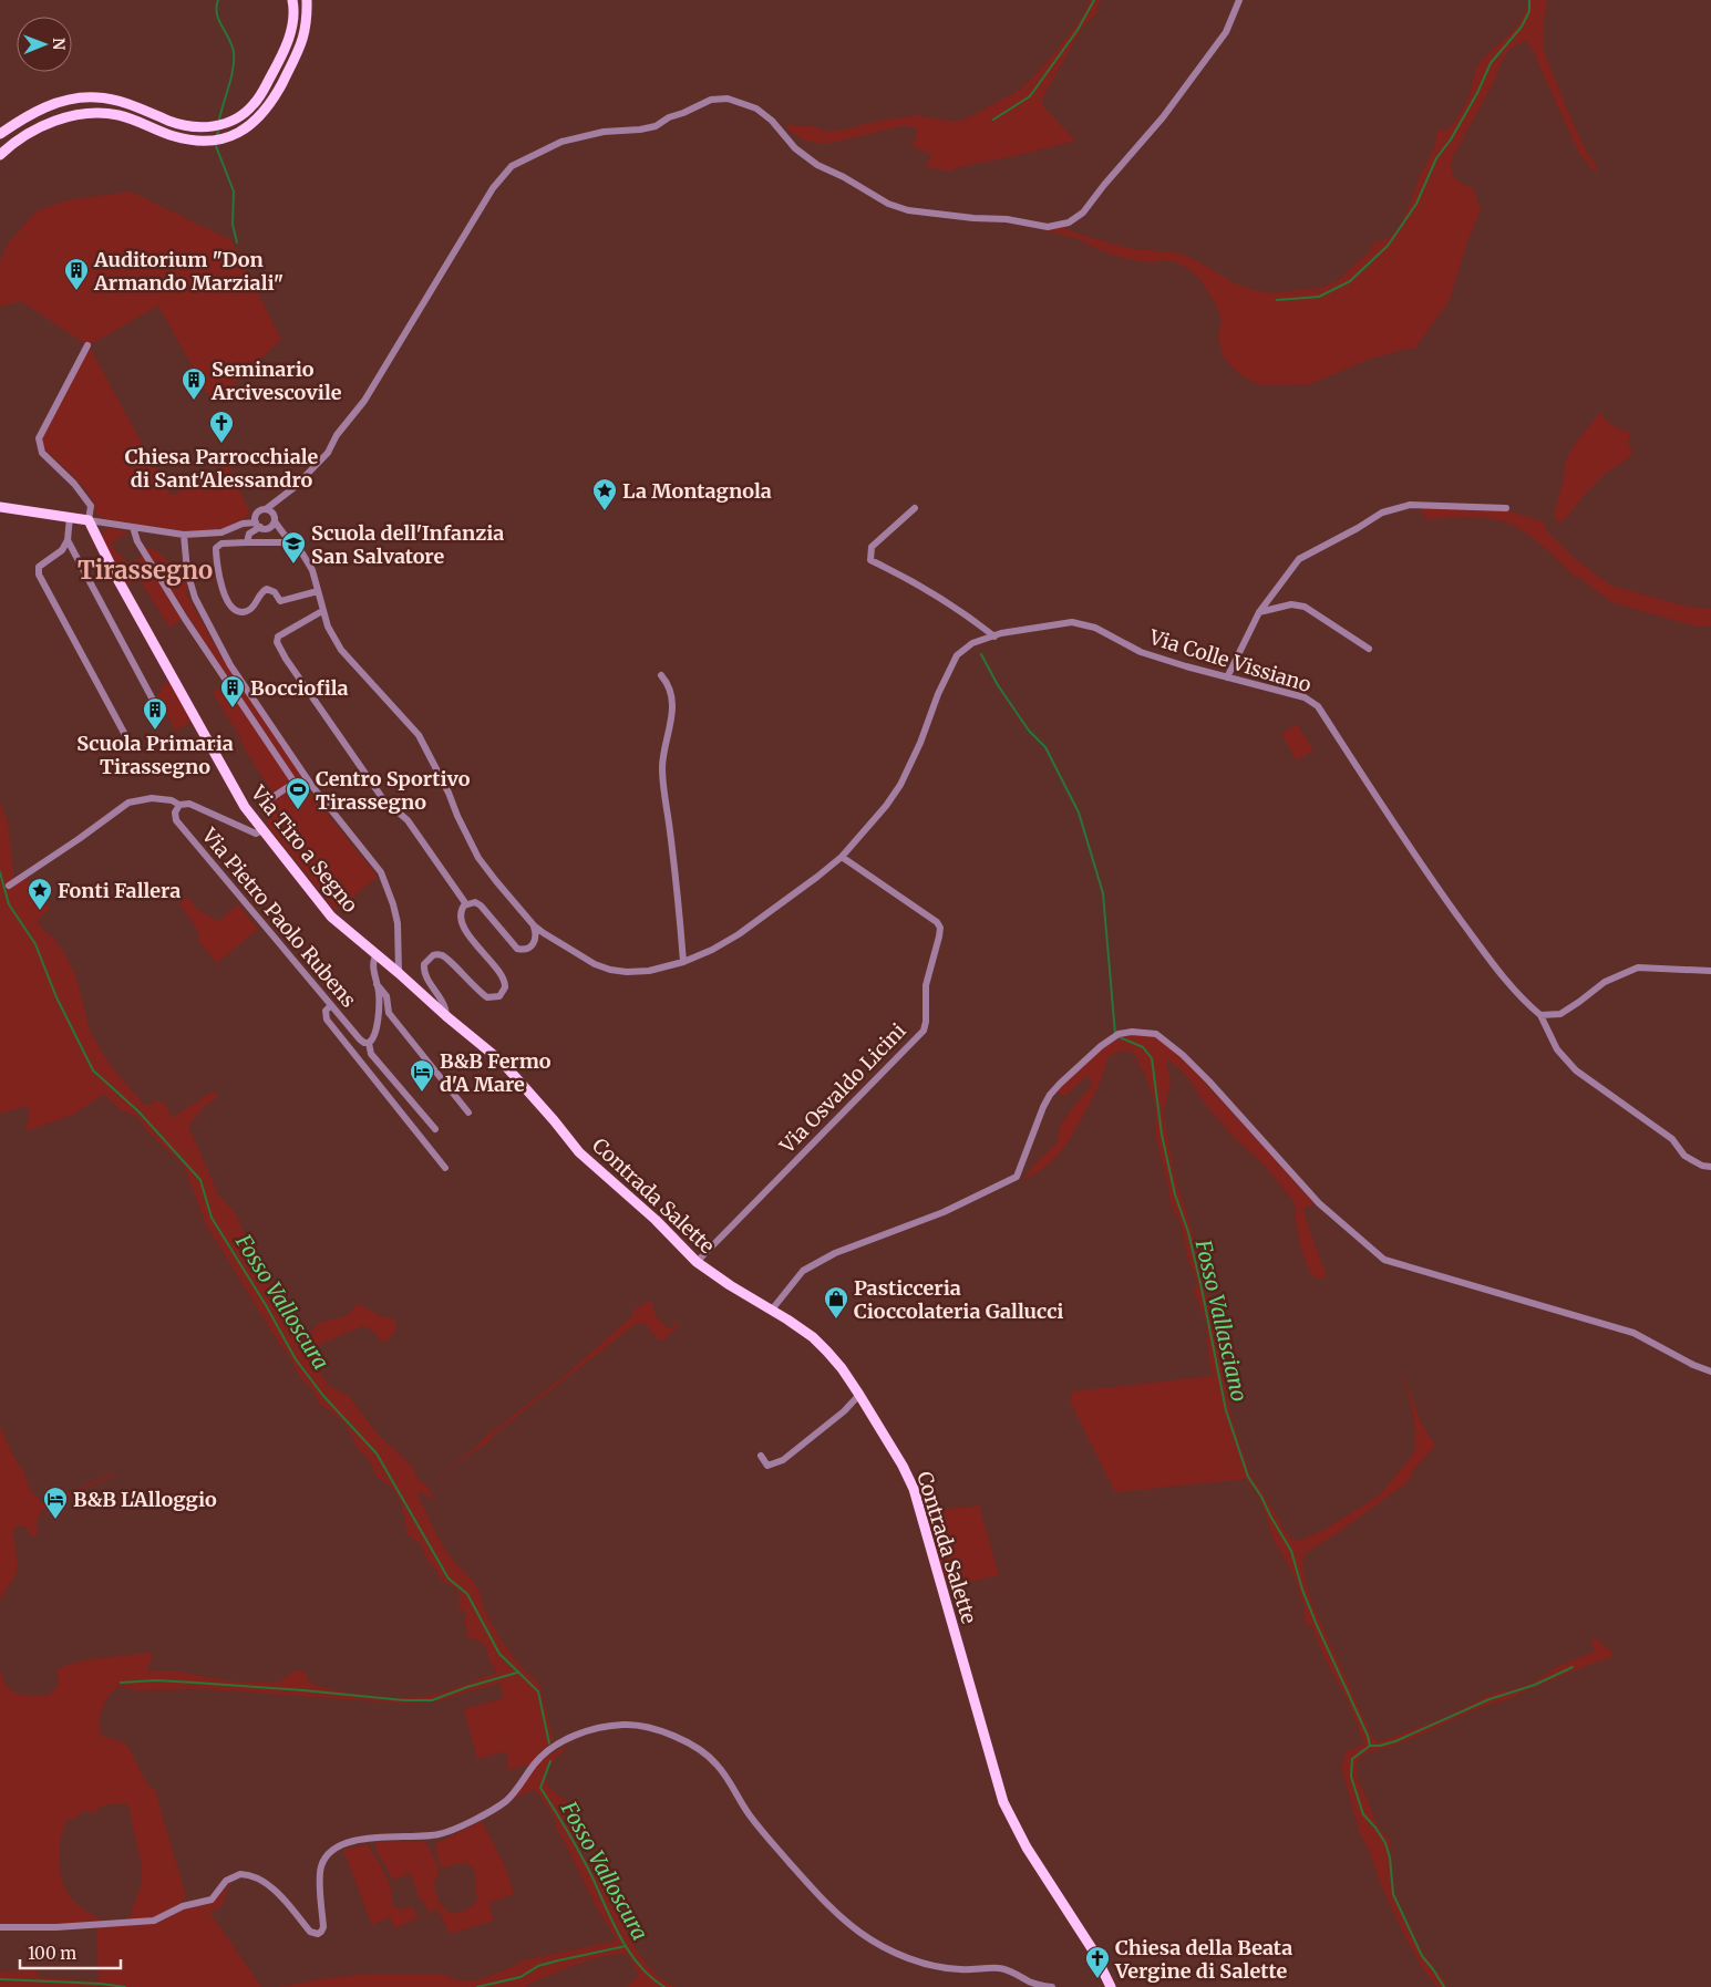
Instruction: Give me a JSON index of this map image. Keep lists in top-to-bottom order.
{
  "streets": {
    "main road": ["Via Tiro a Segno", "Contrada Salette"],
    "street": ["Via Colle Vissiano", "Via Pietro Paolo Rubens", "Via Osvaldo Licini"]
  },
  "crossings": [
    ["Via Colle Vissiano", "Via Osvaldo Licini"],
    ["Via Tiro a Segno", "Via Pietro Paolo Rubens"],
    ["Via Tiro a Segno", "Contrada Salette"],
    ["Via Osvaldo Licini", "Contrada Salette"]
  ],
  "districts": ["Tirassegno"],
  "water": ["Fosso Valloscura", "Fosso Vallasciano"],
  "places": {
    "building": [
      "Auditorium \"Don Armando Marziali\"",
      "Seminario Arcivescovile",
      "Bocciofila",
      "Scuola Primaria Tirassegno"
    ],
    "church": ["Chiesa Parrocchiale di Sant'Alessandro", "Chiesa della Beata Vergine di Salette"],
    "place": ["La Montagnola", "Fonti Fallera"],
    "school or university": ["Scuola dell'Infanzia San Salvatore"],
    "sports": ["Centro Sportivo Tirassegno"],
    "hotel": ["B&B Fermo d'A Mare", "B&B L'Alloggio"],
    "shop": ["Pasticceria Cioccolateria Gallucci"]
  },
  "scale_bar": "100 m",
  "north": "right"
}
